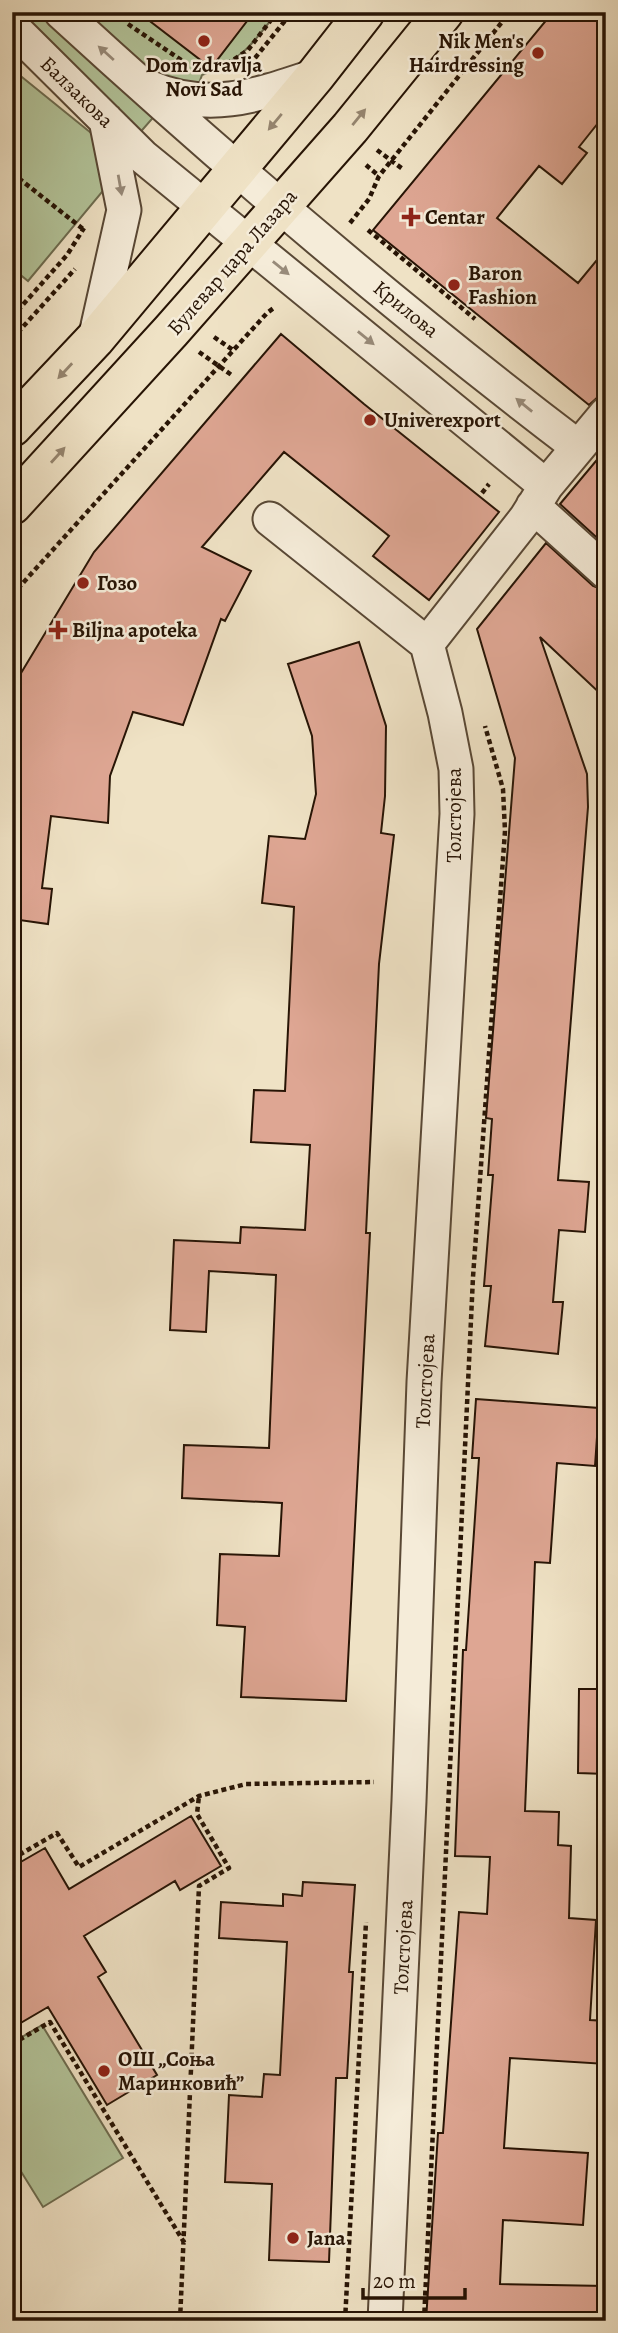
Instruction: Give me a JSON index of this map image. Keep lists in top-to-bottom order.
{
  "streets": {
    "main road": ["Булевар цара Лазара"],
    "street": ["Балзакова", "Крилова", "Толстојева"]
  },
  "crossings": [
    ["Булевар цара Лазара", "Крилова"]
  ],
  "places": {
    "other": [
      "Dom zdravlja Novi Sad",
      "Nik Men's Hairdressing",
      "Baron Fashion",
      "Univerexport",
      "Гозо",
      "ОШ „Соња Маринковић”",
      "Jana"
    ],
    "health": ["Centar", "Biljna apoteka"]
  },
  "scale_bar": "20 m"
}
